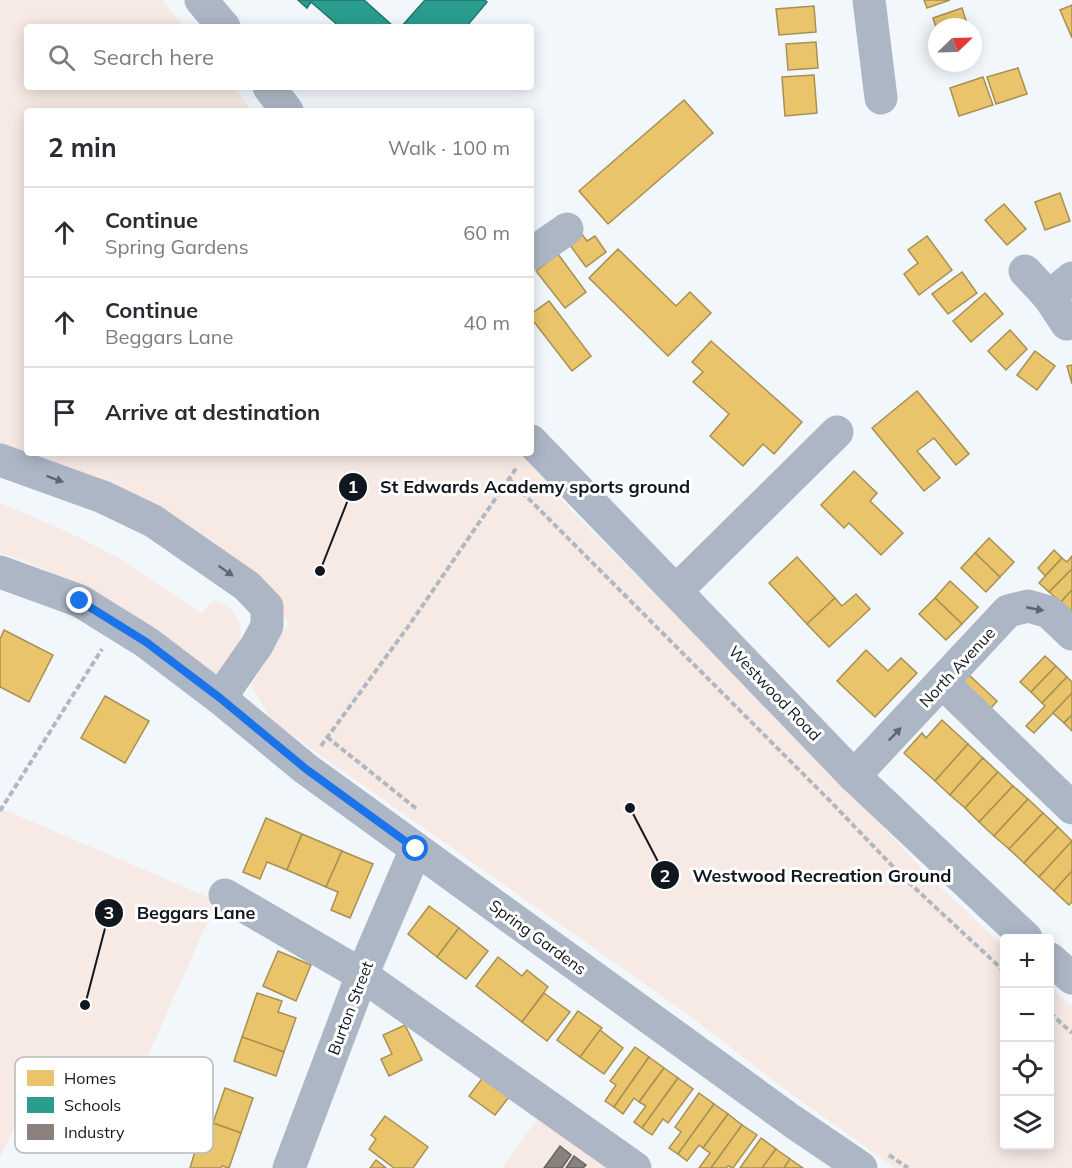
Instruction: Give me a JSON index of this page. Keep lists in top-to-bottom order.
{
  "streets": {
    "street": [
      "North Avenue",
      "Westwood Road",
      "Spring Gardens",
      "Burton Street"
    ]
  },
  "crossings": [
    ["North Avenue", "Westwood Road"],
    ["Spring Gardens", "Burton Street"]
  ],
  "places": ["St Edwards Academy sports ground", "Westwood Recreation Ground", "Beggars Lane"],
  "legend": ["Homes", "Schools", "Industry"],
  "north": "top right",
  "page": {
    "search": "Search here",
    "heading": ["2 min", "Walk · 100 m"],
    "list": [
      ["Continue", "Spring Gardens", "60 m"],
      ["Continue", "Beggars Lane", "40 m"],
      "Arrive at destination"
    ],
    "map_buttons": ["+", "−"]
  }
}
